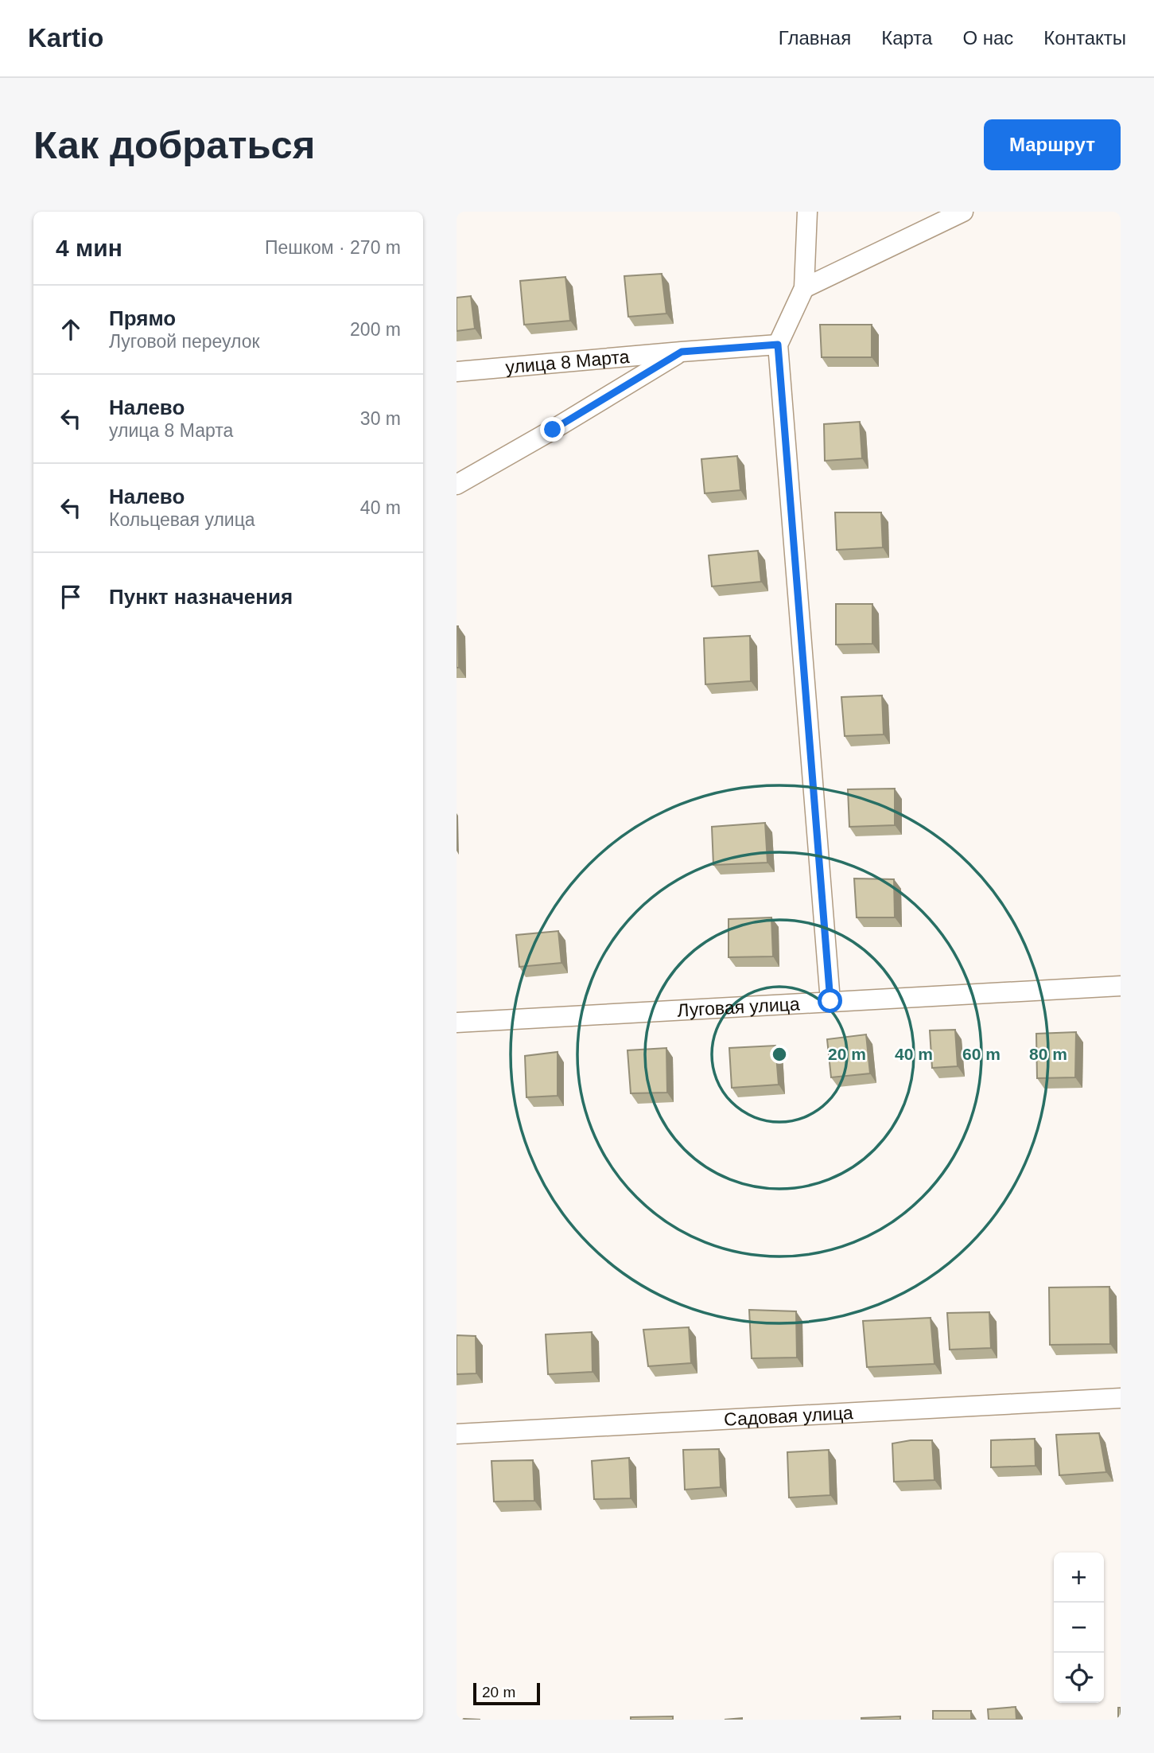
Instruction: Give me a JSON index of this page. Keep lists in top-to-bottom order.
{
  "streets": {
    "street": ["улица 8 Марта", "Луговая улица", "Садовая улица"]
  },
  "scale_bar": "20 m",
  "page": {
    "header": "Kartio",
    "nav": [
      "Главная",
      "Карта",
      "О нас",
      "Контакты"
    ],
    "buttons": "Маршрут",
    "title": "Как добраться",
    "heading": ["4 мин", "Пешком · 270 m"],
    "list": [
      ["Прямо", "Луговой переулок", "200 m"],
      ["Налево", "улица 8 Марта", "30 m"],
      ["Налево", "Кольцевая улица", "40 m"],
      "Пункт назначения"
    ],
    "map_buttons": ["+", "−"],
    "scale": "20 m"
  },
  "rings": [
    "20 m",
    "40 m",
    "60 m",
    "80 m"
  ]
}
